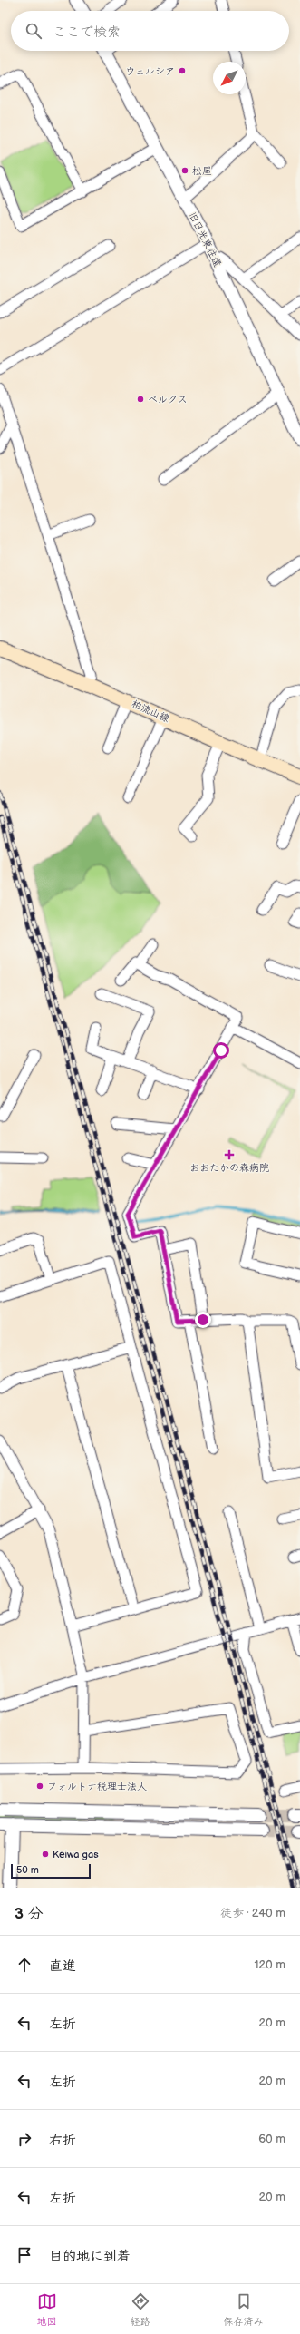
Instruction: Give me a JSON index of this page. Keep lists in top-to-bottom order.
{
  "streets": {
    "main road": ["柏流山線"],
    "street": ["旧日光東往還"]
  },
  "places": {
    "other": [
      "ウェルシア",
      "松屋",
      "ベルクス",
      "フォルトナ税理士法人",
      "Keiwa gas"
    ],
    "health": ["おおたかの森病院"]
  },
  "scale_bar": "50 m",
  "north": "bottom left",
  "page": {
    "search": "ここで検索",
    "scale": "50 m",
    "heading": ["3 分", "徒歩 · 240 m"],
    "list": [
      ["直進", "120 m"],
      ["左折", "20 m"],
      ["左折", "20 m"],
      ["右折", "60 m"],
      ["左折", "20 m"],
      "目的地に到着"
    ],
    "nav": ["地図", "経路", "保存済み"]
  }
}
